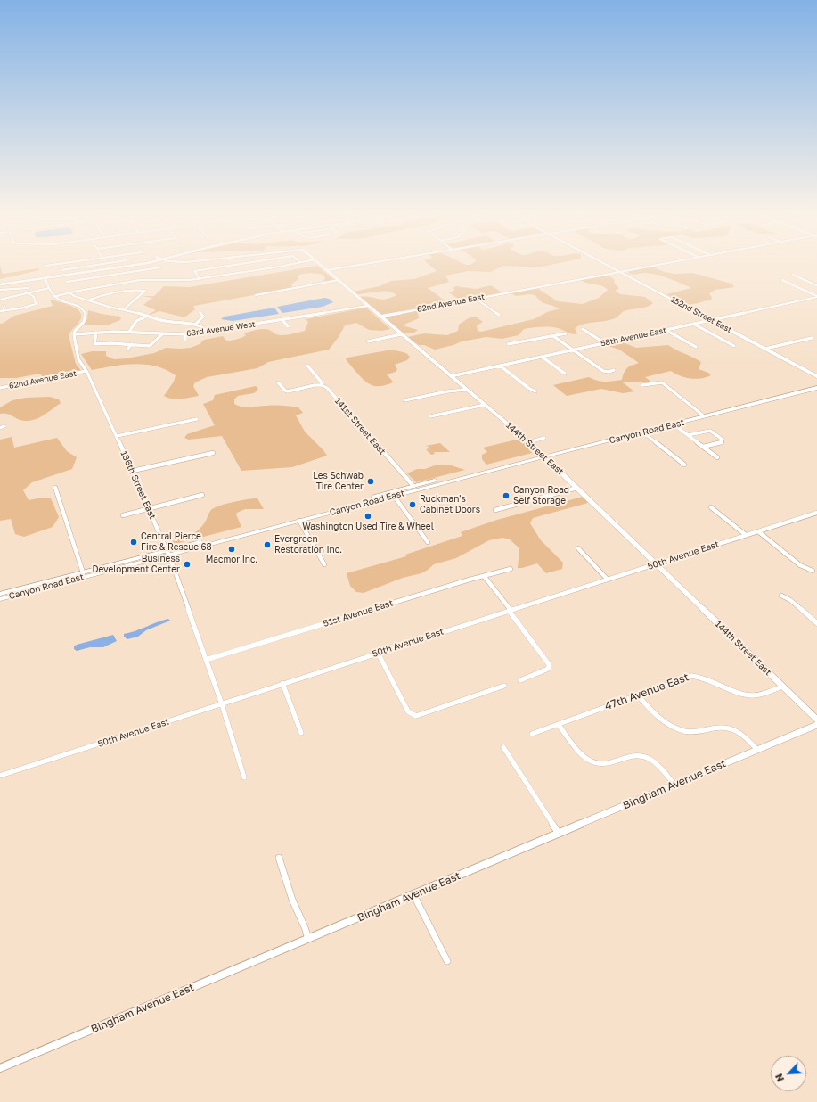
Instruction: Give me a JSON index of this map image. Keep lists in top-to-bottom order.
{
  "streets": {
    "main road": ["Canyon Road East"],
    "street": [
      "62nd Avenue East",
      "152nd Street East",
      "63rd Avenue West",
      "58th Avenue East",
      "141st Street East",
      "144th Street East",
      "136th Street East",
      "50th Avenue East",
      "51st Avenue East",
      "47th Avenue East",
      "Bingham Avenue East"
    ]
  },
  "crossings": [
    ["62nd Avenue East", "152nd Street East"],
    ["62nd Avenue East", "144th Street East"],
    ["62nd Avenue East", "136th Street East"],
    ["152nd Street East", "58th Avenue East"],
    ["63rd Avenue West", "144th Street East"],
    ["63rd Avenue West", "136th Street East"],
    ["58th Avenue East", "144th Street East"],
    ["141st Street East", "Canyon Road East"],
    ["Canyon Road East", "144th Street East"],
    ["Canyon Road East", "136th Street East"],
    ["144th Street East", "50th Avenue East"],
    ["144th Street East", "47th Avenue East"],
    ["136th Street East", "50th Avenue East"],
    ["136th Street East", "51st Avenue East"]
  ],
  "places": [
    "Les Schwab Tire Center",
    "Canyon Road Self Storage",
    "Ruckman's Cabinet Doors",
    "Washington Used Tire & Wheel",
    "Central Pierce Fire & Rescue 68",
    "Evergreen Restoration Inc.",
    "Macmor Inc.",
    "Business Development Center"
  ],
  "north": "bottom left"
}
